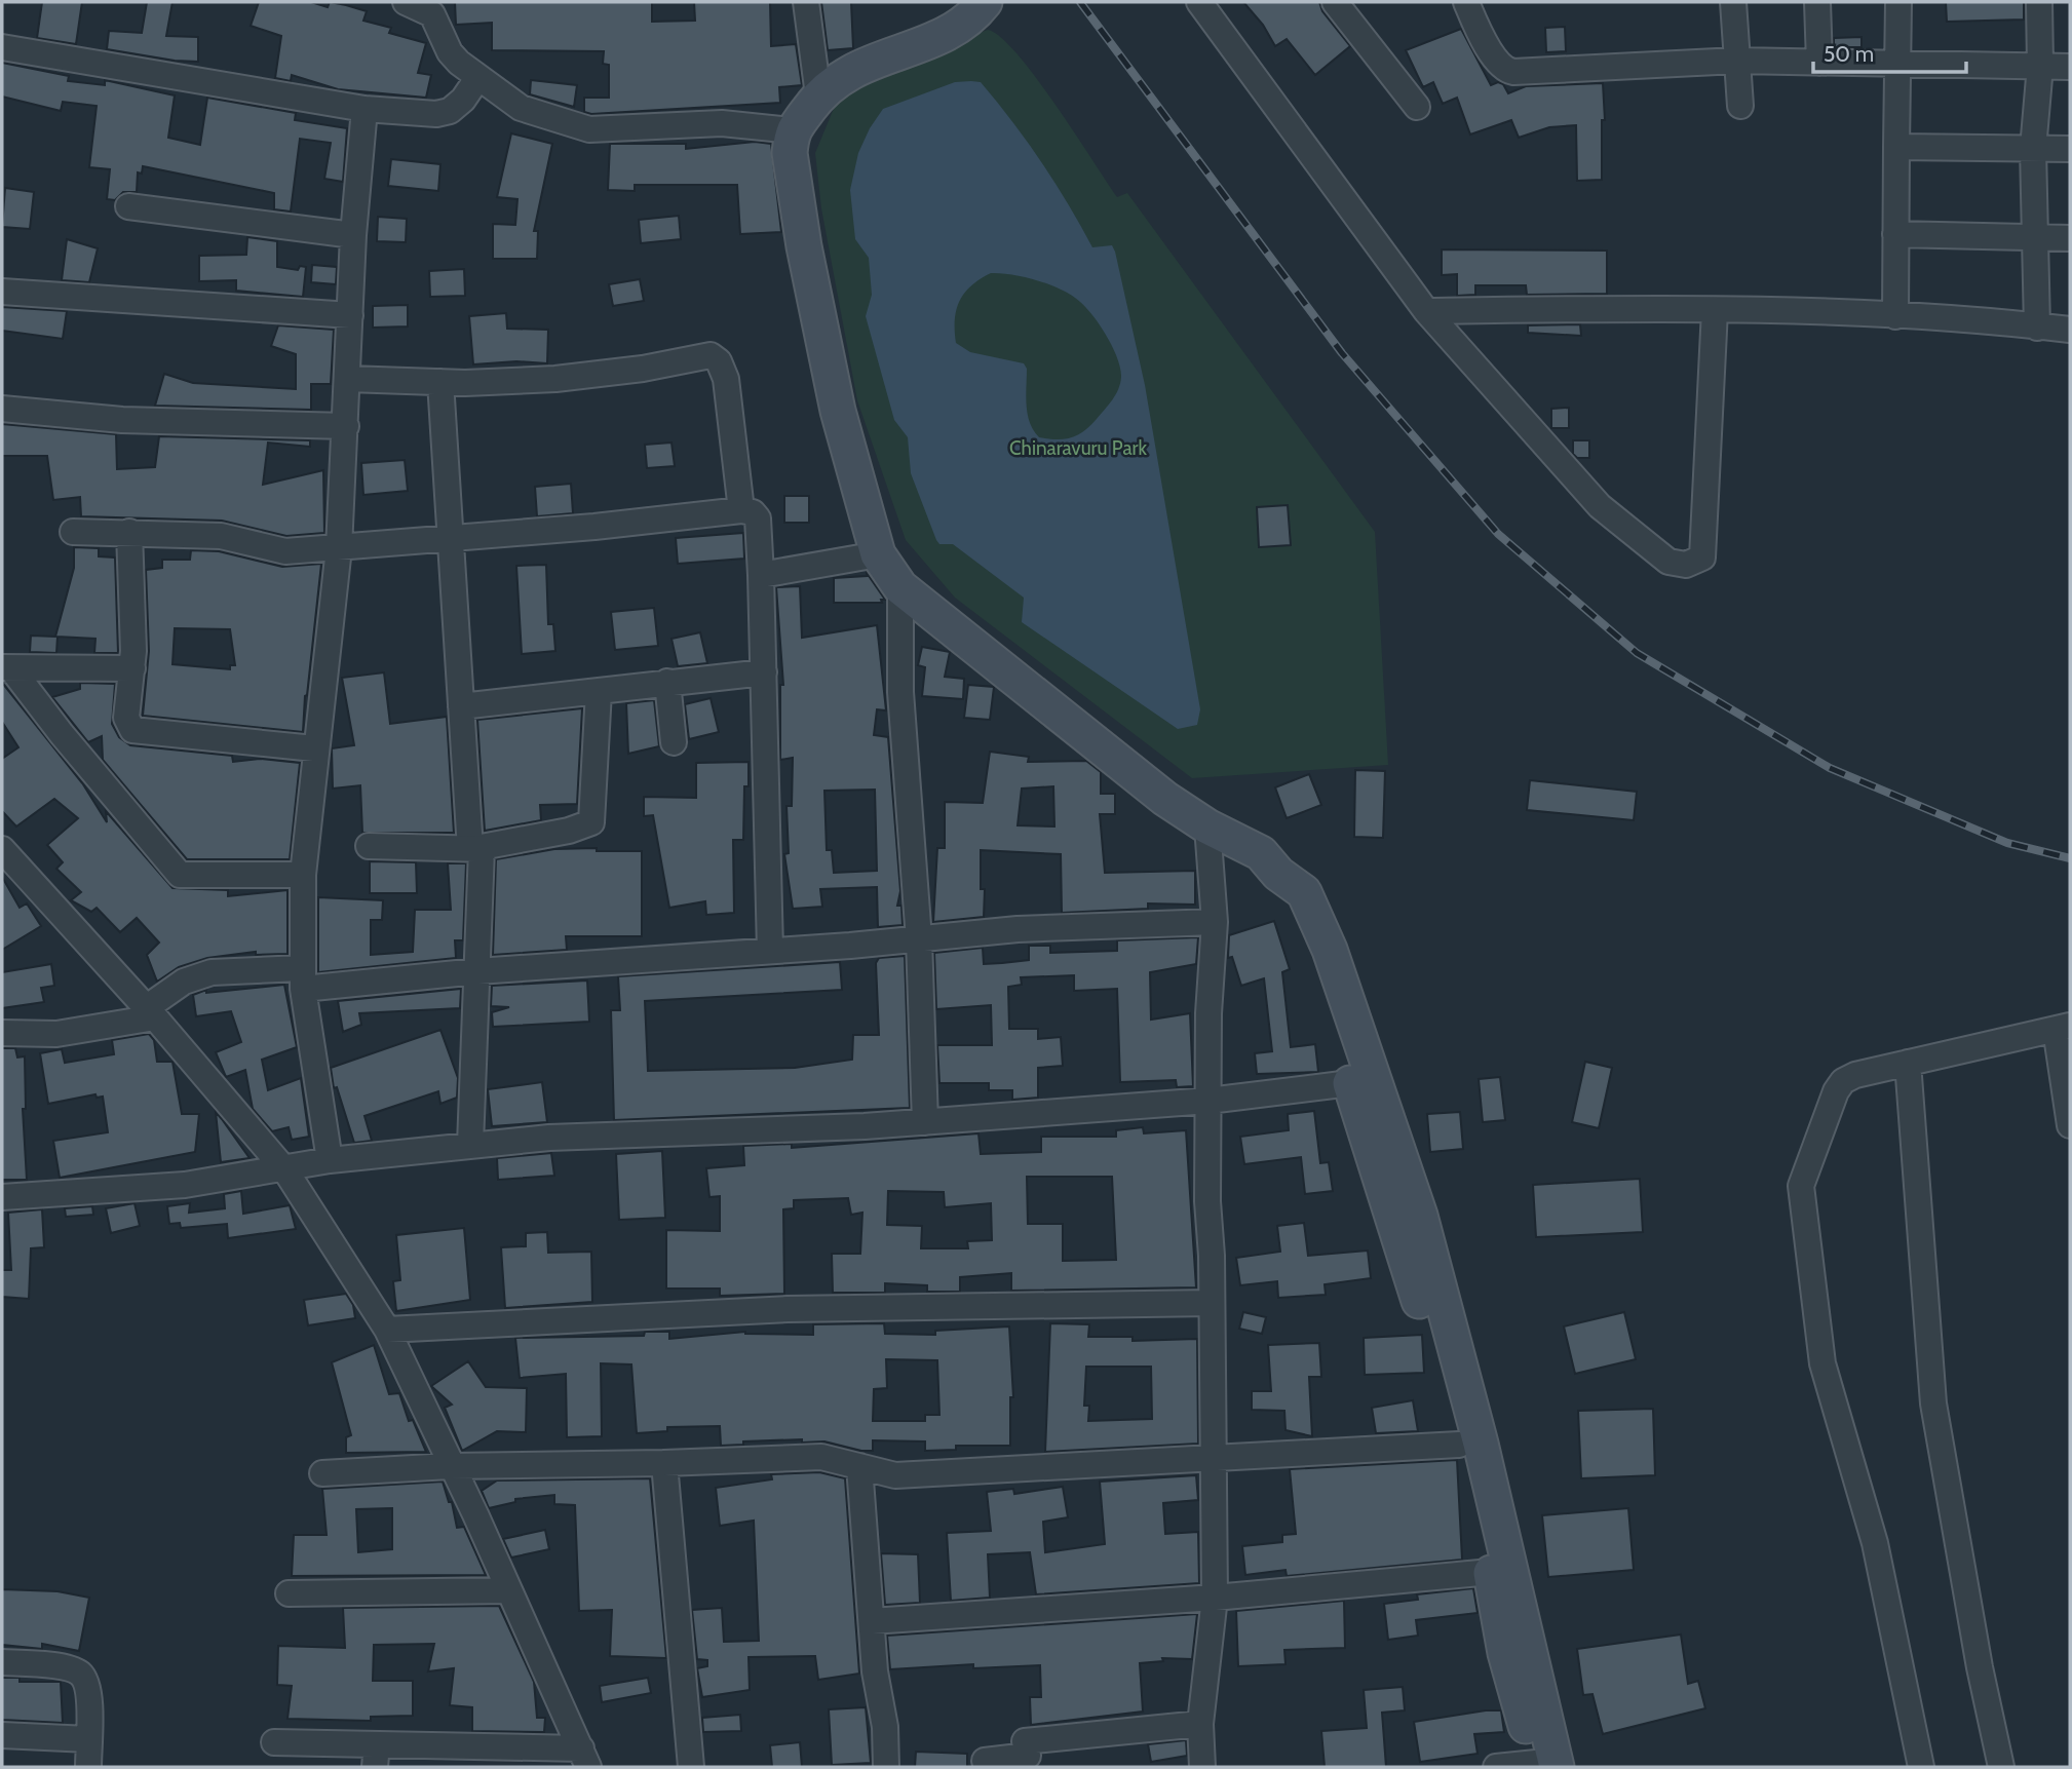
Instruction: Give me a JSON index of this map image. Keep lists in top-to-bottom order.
{
  "parks": ["Chinaravuru Park"],
  "scale_bar": "50 m"
}
